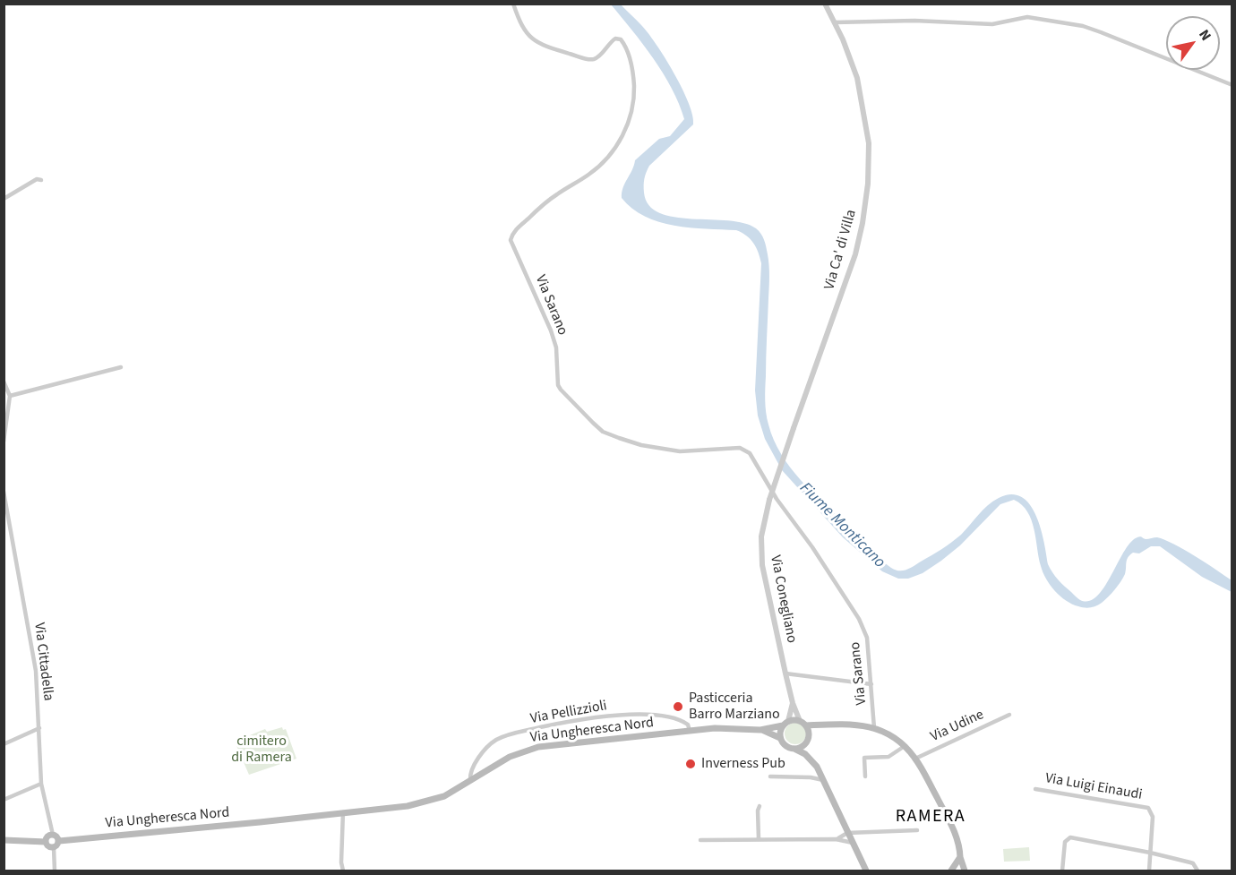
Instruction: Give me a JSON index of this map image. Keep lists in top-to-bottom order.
{
  "streets": {
    "main road": ["Via Conegliano", "Via Ungheresca Nord"],
    "street": [
      "Via Ca' di Villa",
      "Via Sarano",
      "Via Cittadella",
      "Via Pellizzioli",
      "Via Udine",
      "Via Luigi Einaudi"
    ]
  },
  "crossings": [
    ["Via Ca' di Villa", "Via Conegliano"],
    ["Via Conegliano", "Via Ungheresca Nord"],
    ["Via Cittadella", "Via Ungheresca Nord"],
    ["Via Pellizzioli", "Via Ungheresca Nord"]
  ],
  "districts": ["RAMERA"],
  "water": ["Fiume Monticano"],
  "parks": ["cimitero di Ramera"],
  "places": ["Pasticceria Barro Marziano", "Inverness Pub"],
  "north": "top right"
}
